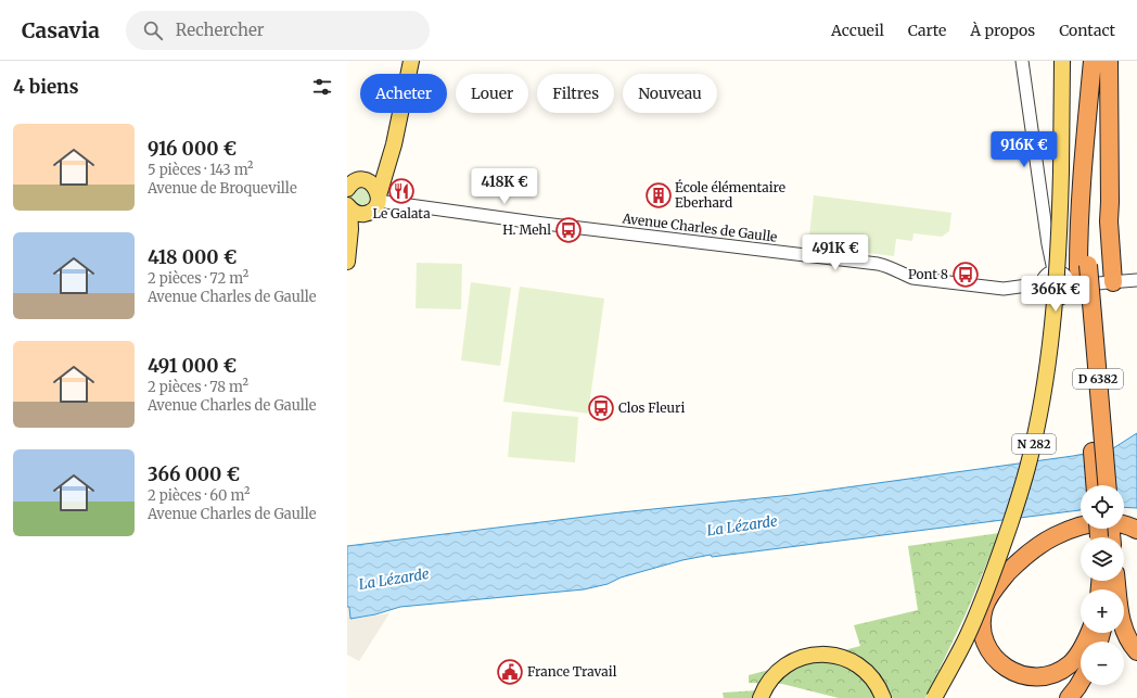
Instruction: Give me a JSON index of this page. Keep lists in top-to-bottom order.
{
  "streets": {
    "highway": ["D 6382"],
    "main road": ["N 282"],
    "street": ["Avenue Charles de Gaulle"]
  },
  "water": ["La Lézarde"],
  "places": {
    "restaurant": ["Le Galata"],
    "building": ["École élémentaire Eberhard"],
    "bus stop": ["H. Mehl", "Pont 8", "Clos Fleuri"],
    "public building": ["France Travail"]
  },
  "page": {
    "header": "Casavia",
    "search": "Rechercher",
    "nav": [
      "Accueil",
      "Carte",
      "À propos",
      "Contact"
    ],
    "heading": "4 biens",
    "chip": [
      "Acheter",
      "Louer",
      "Filtres",
      "Nouveau"
    ],
    "list": [
      {
        "name": "916 000 €",
        "note": "5 pièces · 143 m² · Avenue de Broqueville"
      },
      {
        "name": "418 000 €",
        "note": "2 pièces · 72 m² · Avenue Charles de Gaulle"
      },
      {
        "name": "491 000 €",
        "note": "2 pièces · 78 m² · Avenue Charles de Gaulle"
      },
      {
        "name": "366 000 €",
        "note": "2 pièces · 60 m² · Avenue Charles de Gaulle"
      }
    ],
    "price": [
      "916K €",
      "418K €",
      "491K €",
      "366K €"
    ],
    "map_buttons": ["+", "−"]
  }
}
